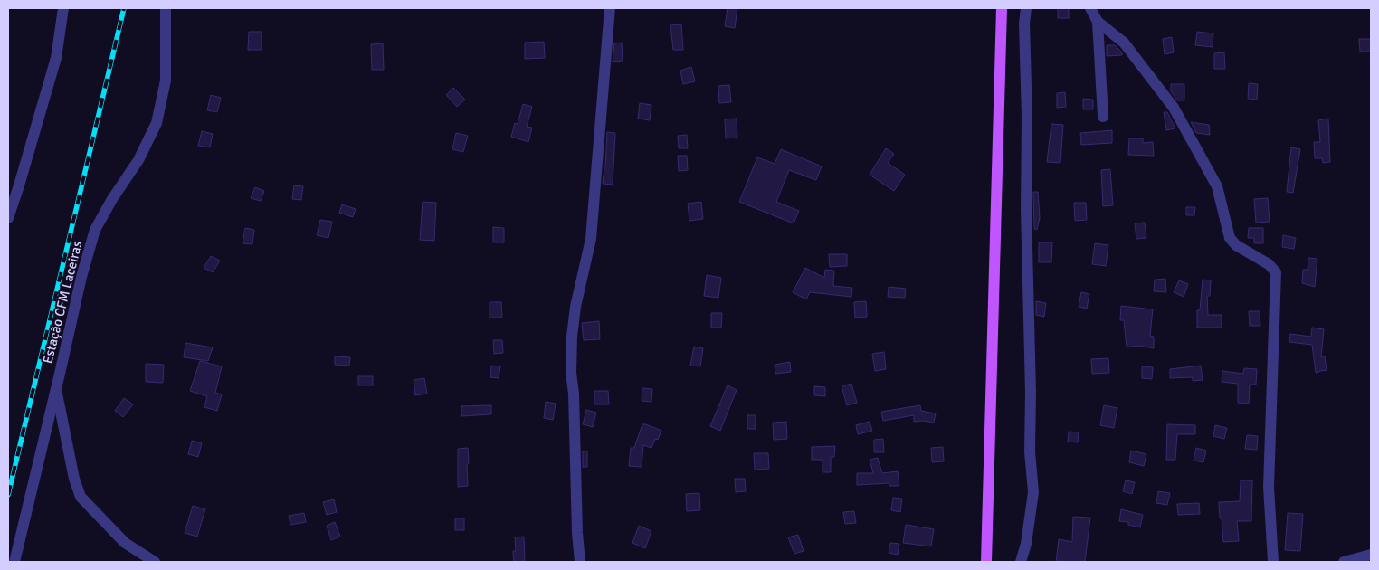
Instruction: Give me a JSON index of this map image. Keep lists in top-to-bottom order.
{
  "streets": {
    "street": ["Estação CFM Laceiras"]
  }
}
